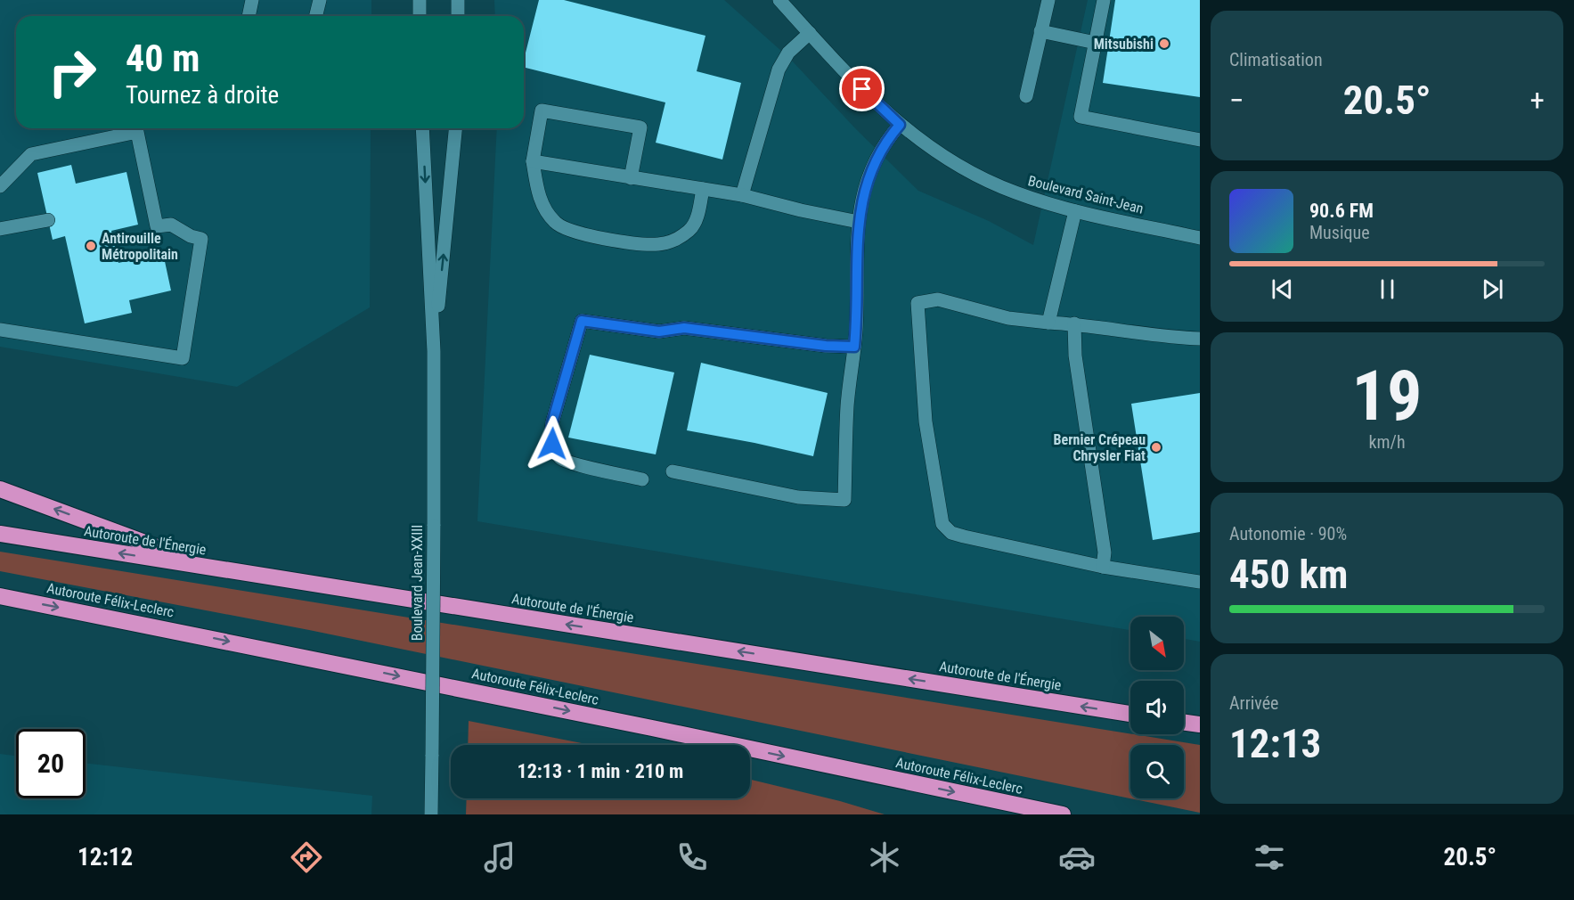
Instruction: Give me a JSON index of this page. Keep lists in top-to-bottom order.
{
  "streets": {
    "highway": ["Autoroute de l'Énergie", "Autoroute Félix-Leclerc"],
    "street": ["Boulevard Saint-Jean", "Boulevard Jean-XXIII"]
  },
  "one_way": ["Autoroute de l'Énergie", "Autoroute Félix-Leclerc"],
  "places": ["Mitsubishi", "Antirouille Métropolitain", "Bernier Crépeau Chrysler Fiat"],
  "north": "bottom right",
  "page": {
    "tile": [
      "Climatisation",
      ["19", "km/h"],
      ["Autonomie · 90%", "450 km"],
      ["Arrivée", "12:13"]
    ],
    "turn": ["40 m", "Tournez à droite"],
    "heat": ["−", "20.5°", "+"],
    "song": ["90.6 FM", "Musique"],
    "limit": "20",
    "trip": "12:13 · 1 min · 210 m",
    "tabs": ["12:12", "20.5°"]
  }
}
